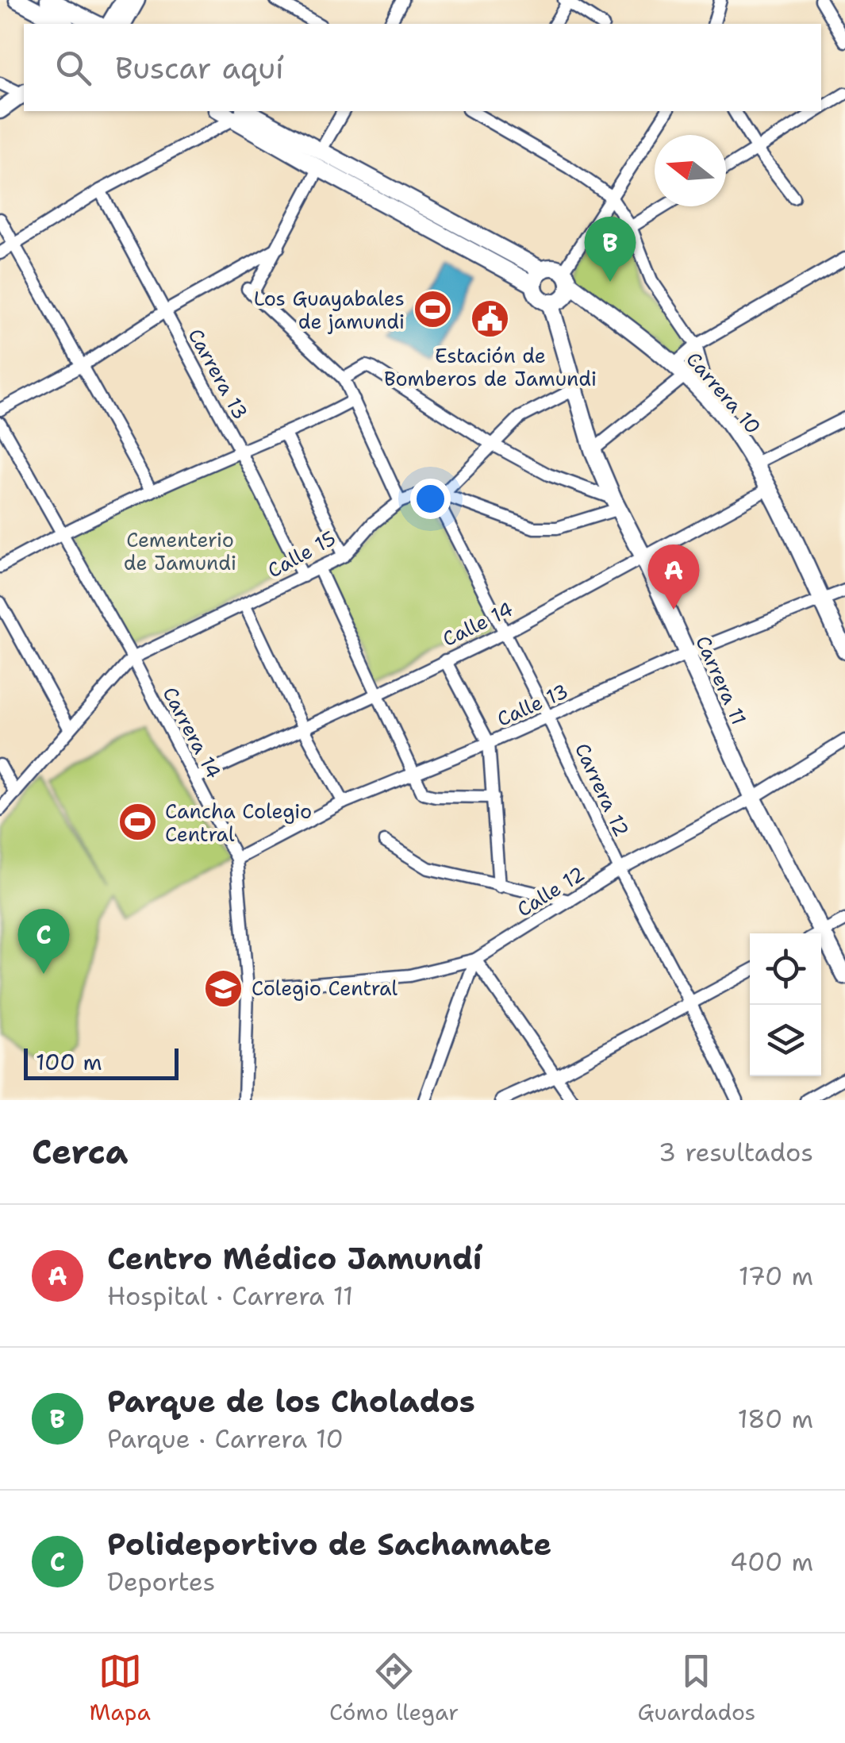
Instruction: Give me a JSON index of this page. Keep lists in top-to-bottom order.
{
  "streets": {
    "main road": ["Carrera 10", "Carrera 11"],
    "street": [
      "Carrera 13",
      "Calle 15",
      "Calle 14",
      "Calle 13",
      "Carrera 14",
      "Carrera 12",
      "Calle 12"
    ]
  },
  "crossings": [
    ["Carrera 13", "Calle 15"],
    ["Carrera 10", "Calle 14"],
    ["Carrera 10", "Carrera 11"],
    ["Carrera 10", "Calle 13"],
    ["Calle 15", "Carrera 14"],
    ["Calle 15", "Carrera 12"],
    ["Calle 14", "Carrera 11"],
    ["Calle 14", "Carrera 14"],
    ["Calle 14", "Carrera 12"],
    ["Carrera 11", "Calle 13"],
    ["Carrera 11", "Calle 12"],
    ["Calle 13", "Carrera 14"],
    ["Calle 13", "Carrera 12"],
    ["Carrera 14", "Calle 12"],
    ["Carrera 12", "Calle 12"]
  ],
  "parks": ["Cementerio de Jamundi"],
  "places": {
    "sports": ["Los Guayabales de jamundi", "Cancha Colegio Central"],
    "public building": ["Estación de Bomberos de Jamundi"],
    "school or university": ["Colegio Central"]
  },
  "scale_bar": "100 m",
  "north": "left",
  "page": {
    "search": "Buscar aquí",
    "pins": ["B", "A", "C"],
    "scale": "100 m",
    "heading": ["Cerca", "3 resultados"],
    "list": [
      {
        "mark": "A",
        "name": "Centro Médico Jamundí",
        "note": "Hospital · Carrera 11",
        "value": "170 m"
      },
      {
        "mark": "B",
        "name": "Parque de los Cholados",
        "note": "Parque · Carrera 10",
        "value": "180 m"
      },
      {
        "mark": "C",
        "name": "Polideportivo de Sachamate",
        "note": "Deportes",
        "value": "400 m"
      }
    ],
    "nav": ["Mapa", "Cómo llegar", "Guardados"]
  }
}
